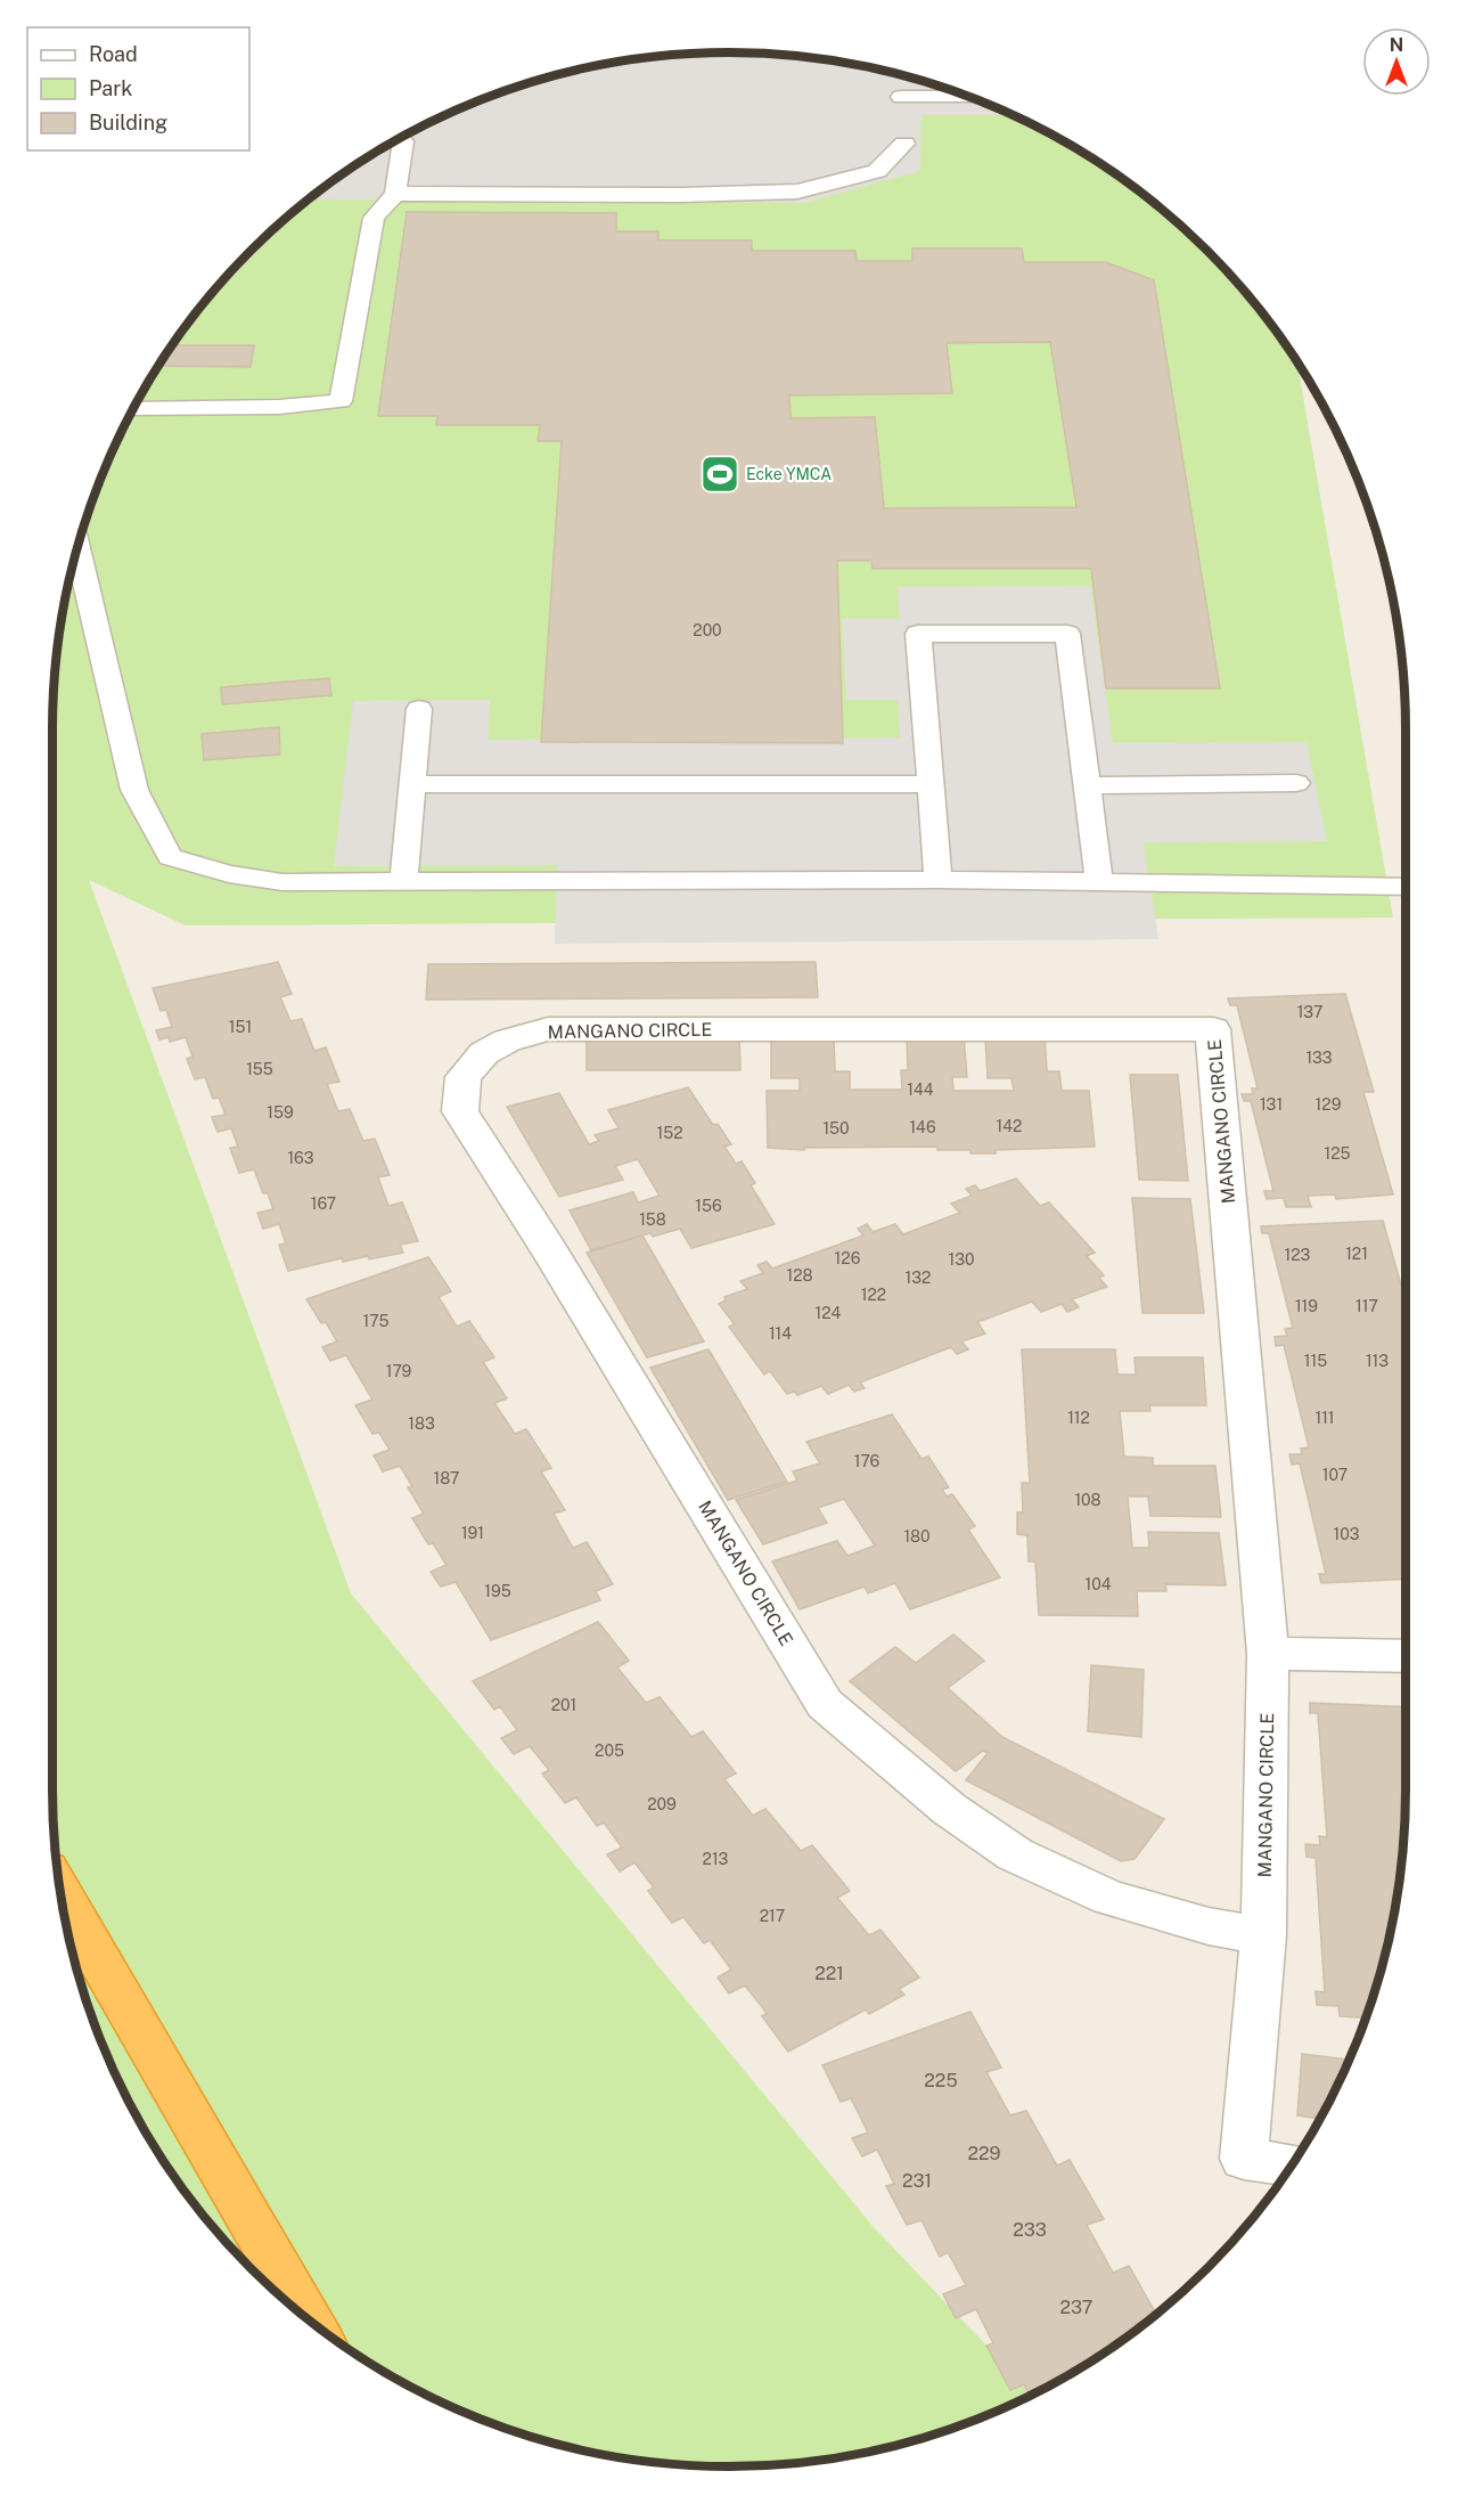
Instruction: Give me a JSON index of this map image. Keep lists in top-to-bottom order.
{
  "streets": {
    "street": ["MANGANO CIRCLE"]
  },
  "places": {
    "sports": ["Ecke YMCA"]
  },
  "house_numbers": [
    "200",
    "137",
    "151",
    "133",
    "155",
    "144",
    "131",
    "129",
    "159",
    "142",
    "146",
    "150",
    "152",
    "125",
    "163",
    "167",
    "156",
    "158",
    "121",
    "123",
    "126",
    "130",
    "128",
    "132",
    "122",
    "119",
    "117",
    "124",
    "175",
    "114",
    "115",
    "113",
    "179",
    "112",
    "111",
    "183",
    "176",
    "107",
    "187",
    "108",
    "191",
    "103",
    "180",
    "104",
    "195",
    "201",
    "205",
    "209",
    "213",
    "217",
    "221",
    "225",
    "229",
    "231",
    "233",
    "237"
  ],
  "legend": ["Road", "Park", "Building"],
  "north": "top"
}
